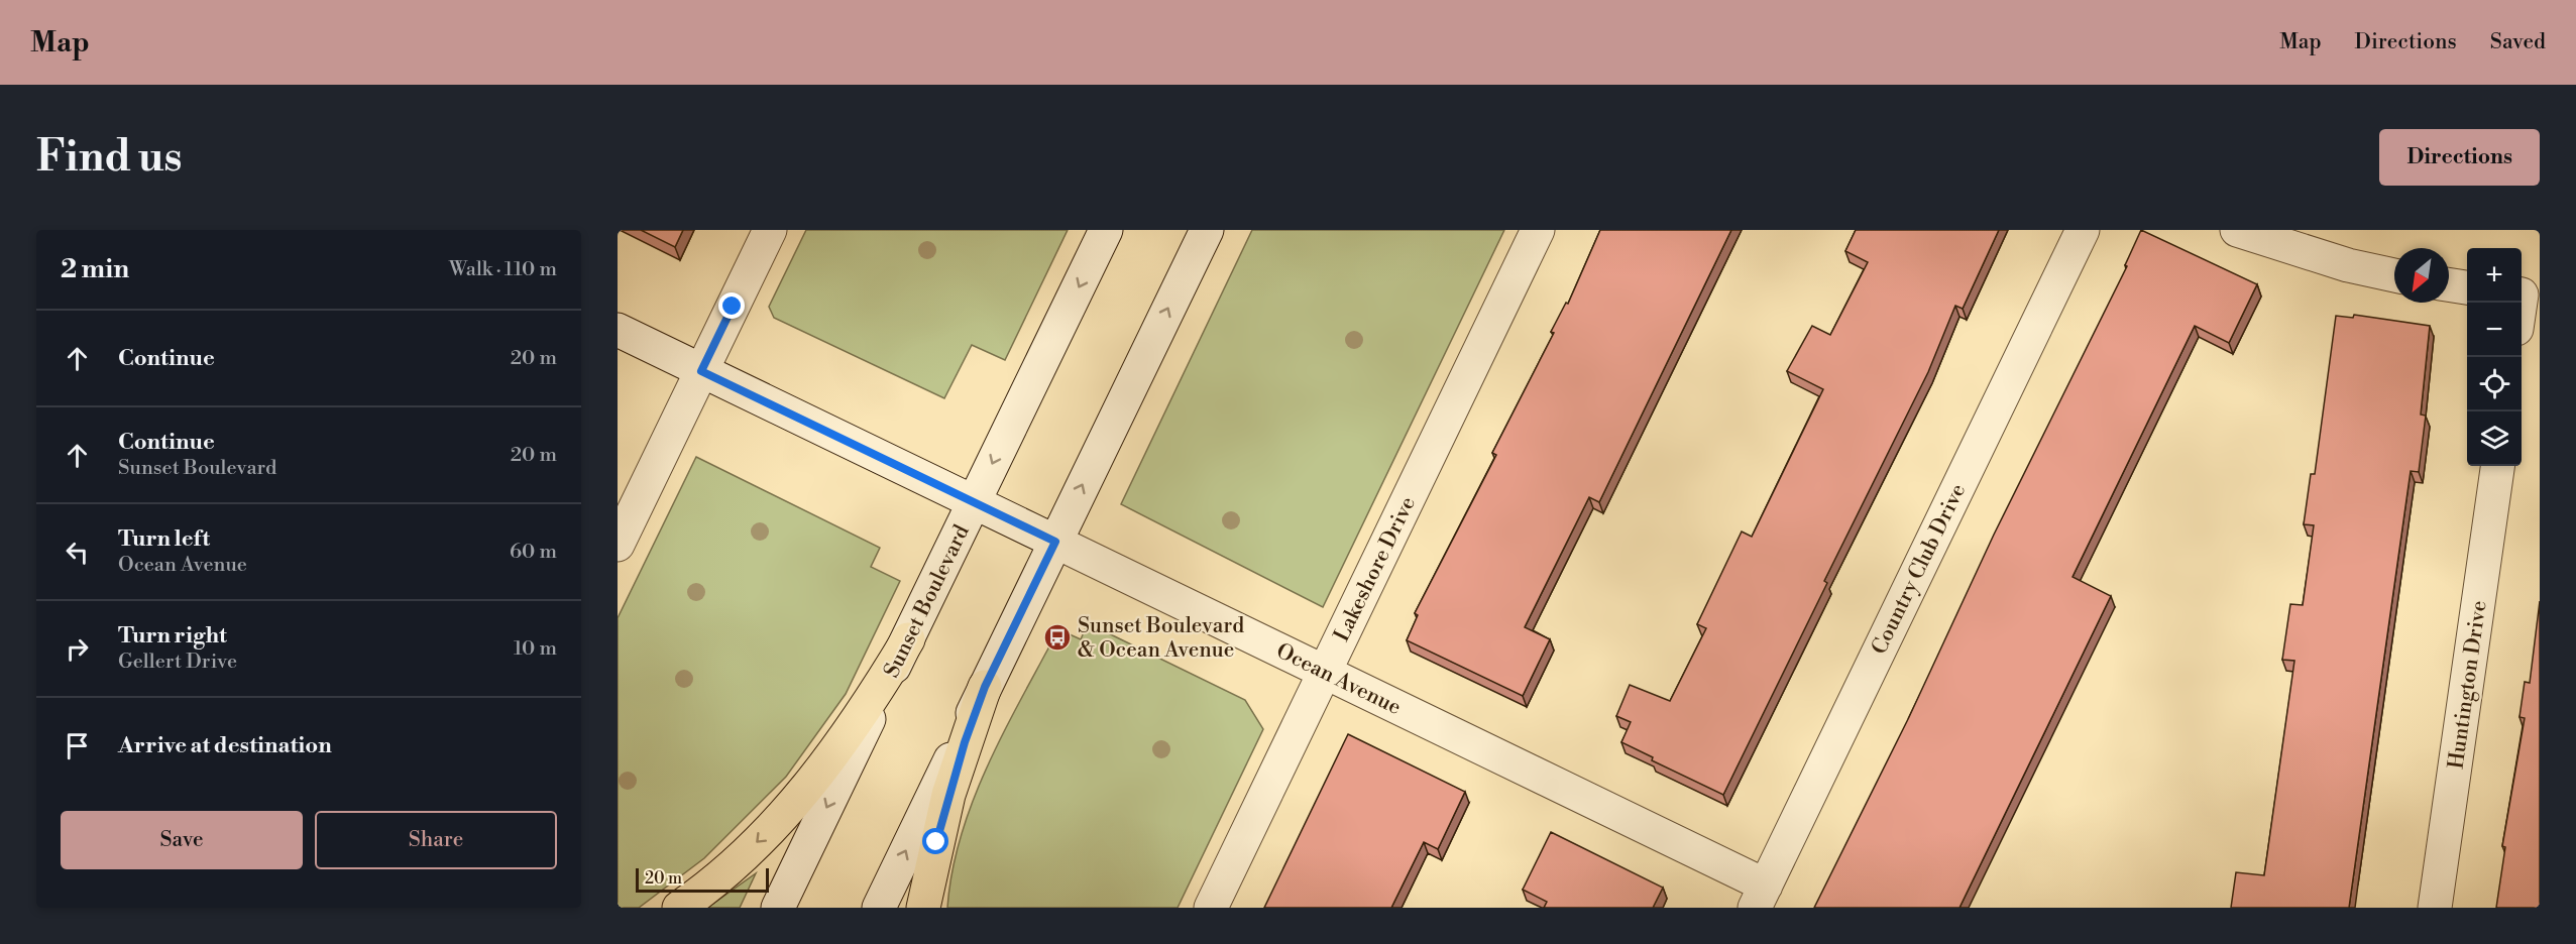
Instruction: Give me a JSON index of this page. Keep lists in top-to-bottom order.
{
  "streets": {
    "street": [
      "Lakeshore Drive",
      "Country Club Drive",
      "Sunset Boulevard",
      "Ocean Avenue",
      "Huntington Drive"
    ]
  },
  "crossings": [
    ["Lakeshore Drive", "Ocean Avenue"],
    ["Country Club Drive", "Ocean Avenue"],
    ["Sunset Boulevard", "Ocean Avenue"]
  ],
  "places": {
    "bus stop": ["Sunset Boulevard & Ocean Avenue"]
  },
  "scale_bar": "20 m",
  "north": "bottom left",
  "page": {
    "header": "Map",
    "nav": ["Map", "Directions", "Saved"],
    "buttons": [
      "Directions",
      ["Save", "Share"]
    ],
    "title": "Find us",
    "heading": ["2 min", "Walk · 110 m"],
    "map_buttons": ["+", "−"],
    "list": [
      ["Continue", "20 m"],
      ["Continue", "Sunset Boulevard", "20 m"],
      ["Turn left", "Ocean Avenue", "60 m"],
      ["Turn right", "Gellert Drive", "10 m"],
      "Arrive at destination"
    ],
    "scale": "20 m"
  }
}
